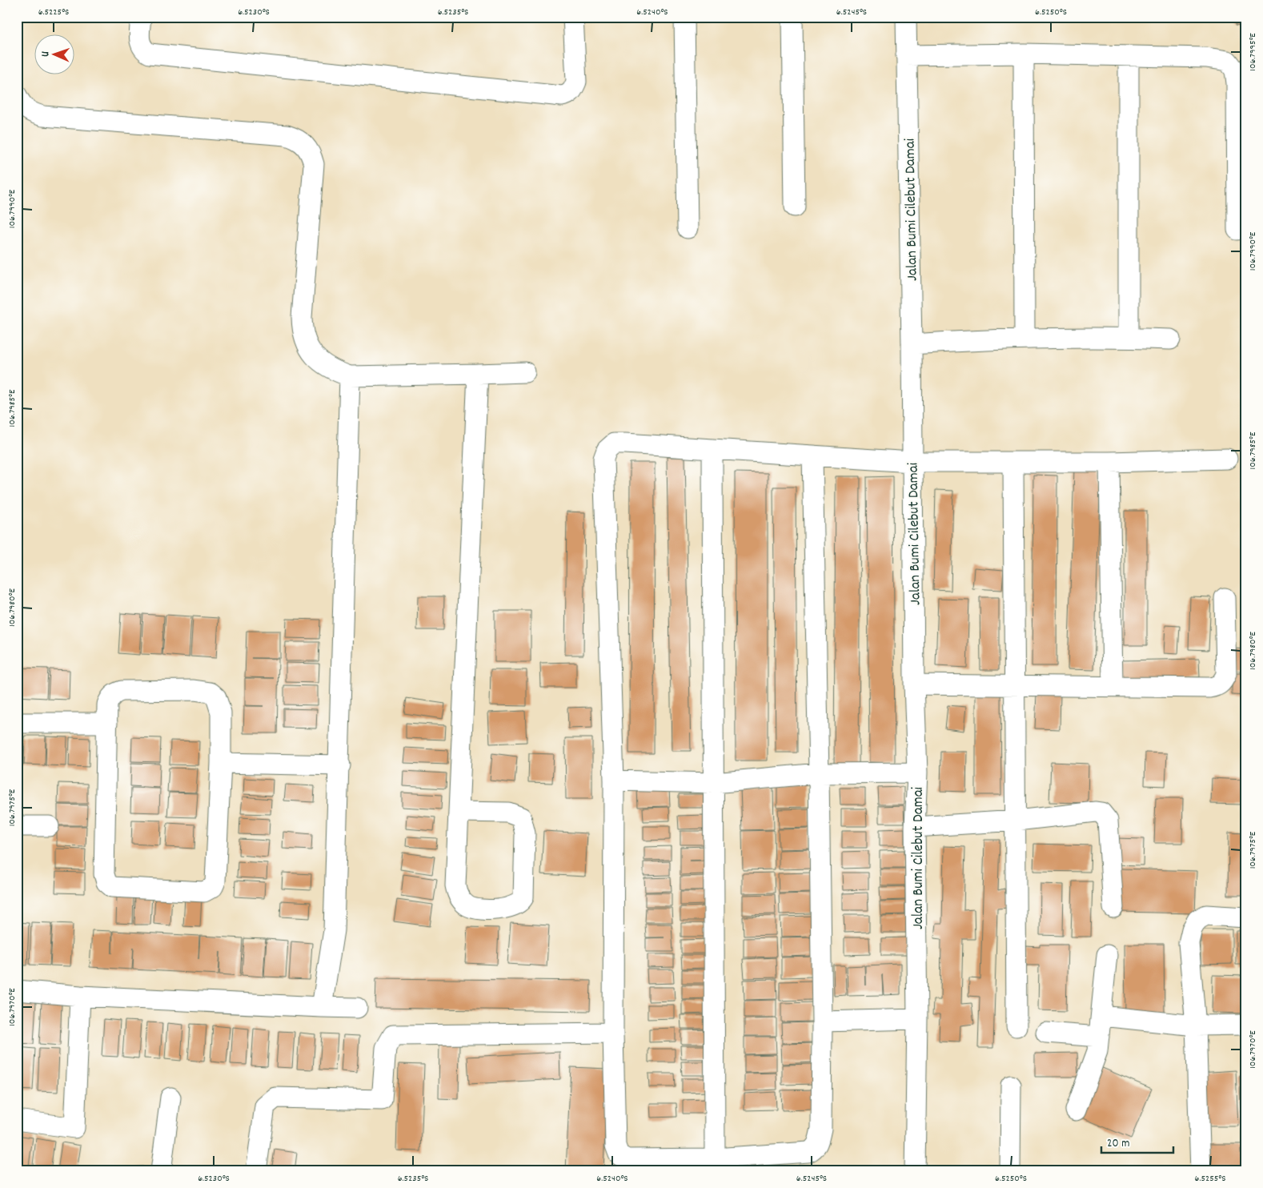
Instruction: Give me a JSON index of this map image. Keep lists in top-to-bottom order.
{
  "streets": {
    "street": ["Jalan Bumi Cilebut Damai"]
  },
  "scale_bar": "20 m",
  "north": "left",
  "coordinates": [
    "6.5225°S",
    "6.5230°S",
    "6.5235°S",
    "6.5240°S",
    "6.5245°S",
    "6.5250°S",
    "106.7995°E",
    "106.7990°E",
    "106.7985°E",
    "106.7980°E",
    "106.7975°E",
    "106.7970°E",
    "6.5255°S"
  ]
}
